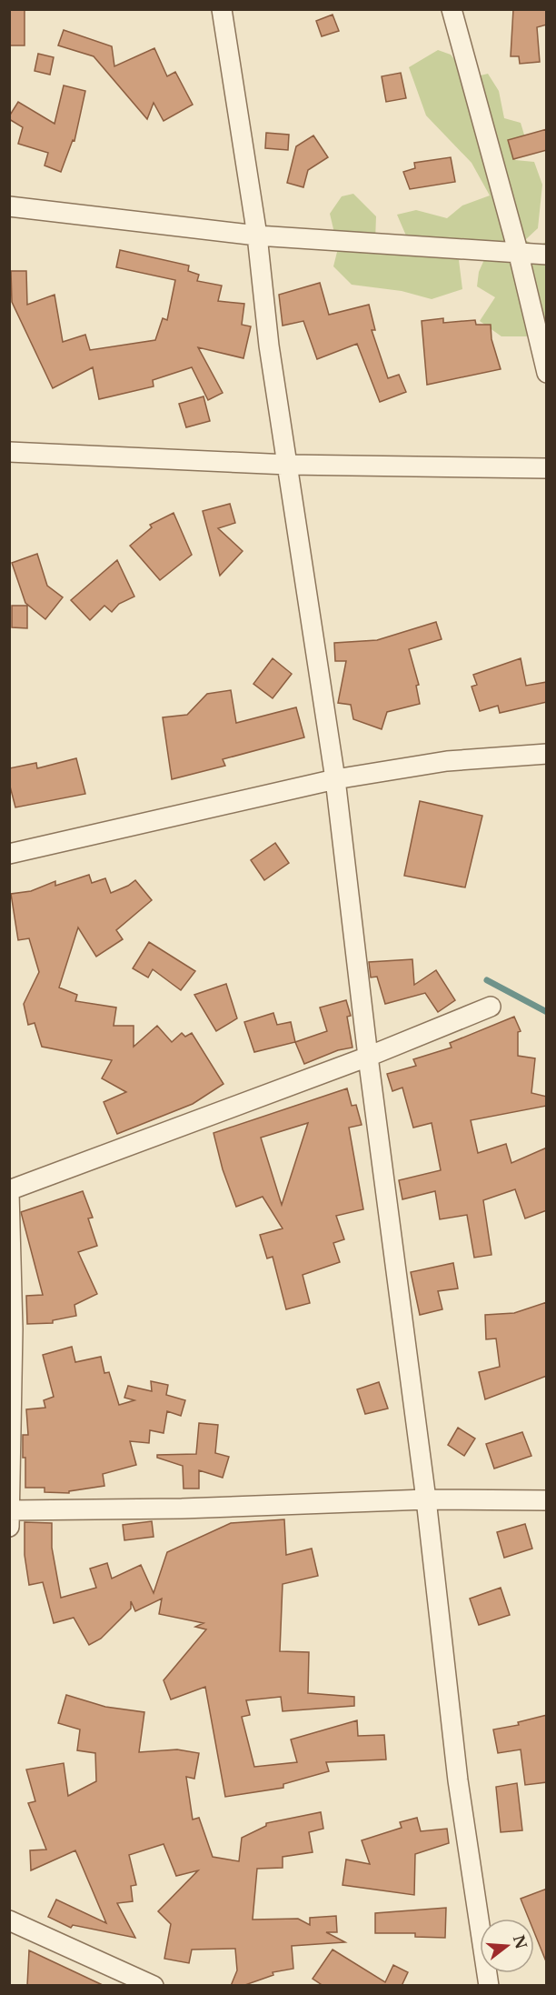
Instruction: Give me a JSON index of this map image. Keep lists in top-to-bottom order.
{
  "north": "right"
}
